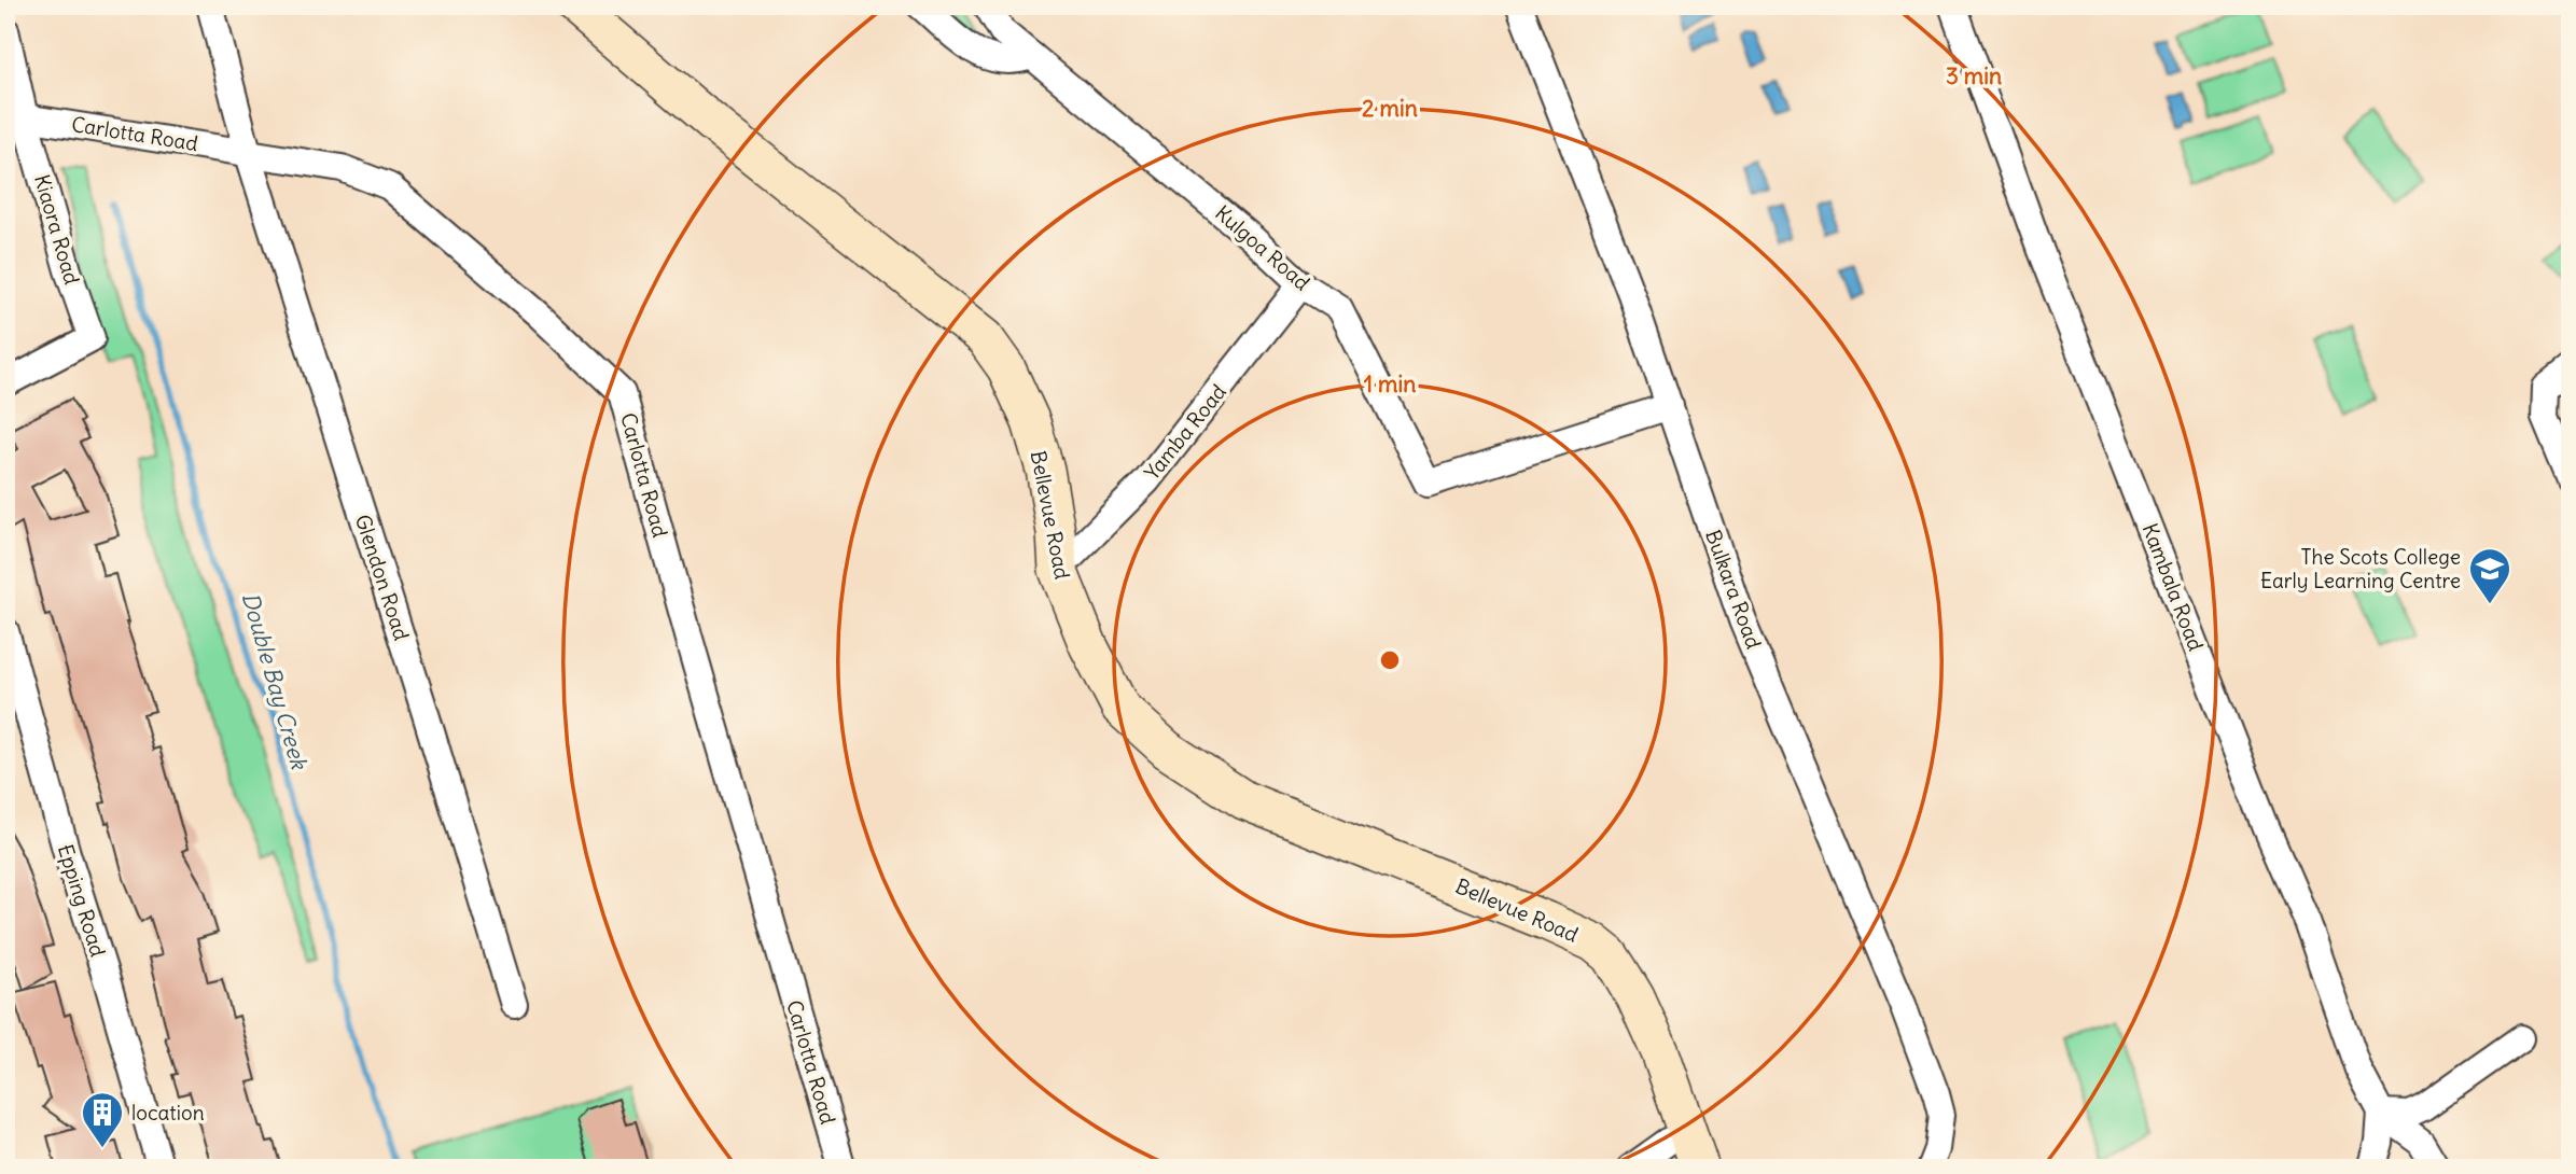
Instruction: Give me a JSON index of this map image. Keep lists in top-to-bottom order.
{
  "streets": {
    "street": [
      "Carlotta Road",
      "Kiaora Road",
      "Kulgoa Road",
      "Yamba Road",
      "Bellevue Road",
      "Glendon Road",
      "Kambala Road",
      "Bulkara Road",
      "Epping Road"
    ]
  },
  "crossings": [
    ["Carlotta Road", "Kiaora Road"],
    ["Carlotta Road", "Glendon Road"],
    ["Kulgoa Road", "Yamba Road"],
    ["Kulgoa Road", "Bulkara Road"],
    ["Yamba Road", "Bellevue Road"]
  ],
  "water": ["Double Bay Creek"],
  "places": {
    "school or university": ["The Scots College Early Learning Centre"],
    "building": ["location"]
  },
  "rings": ["3 min", "2 min", "1 min"]
}
